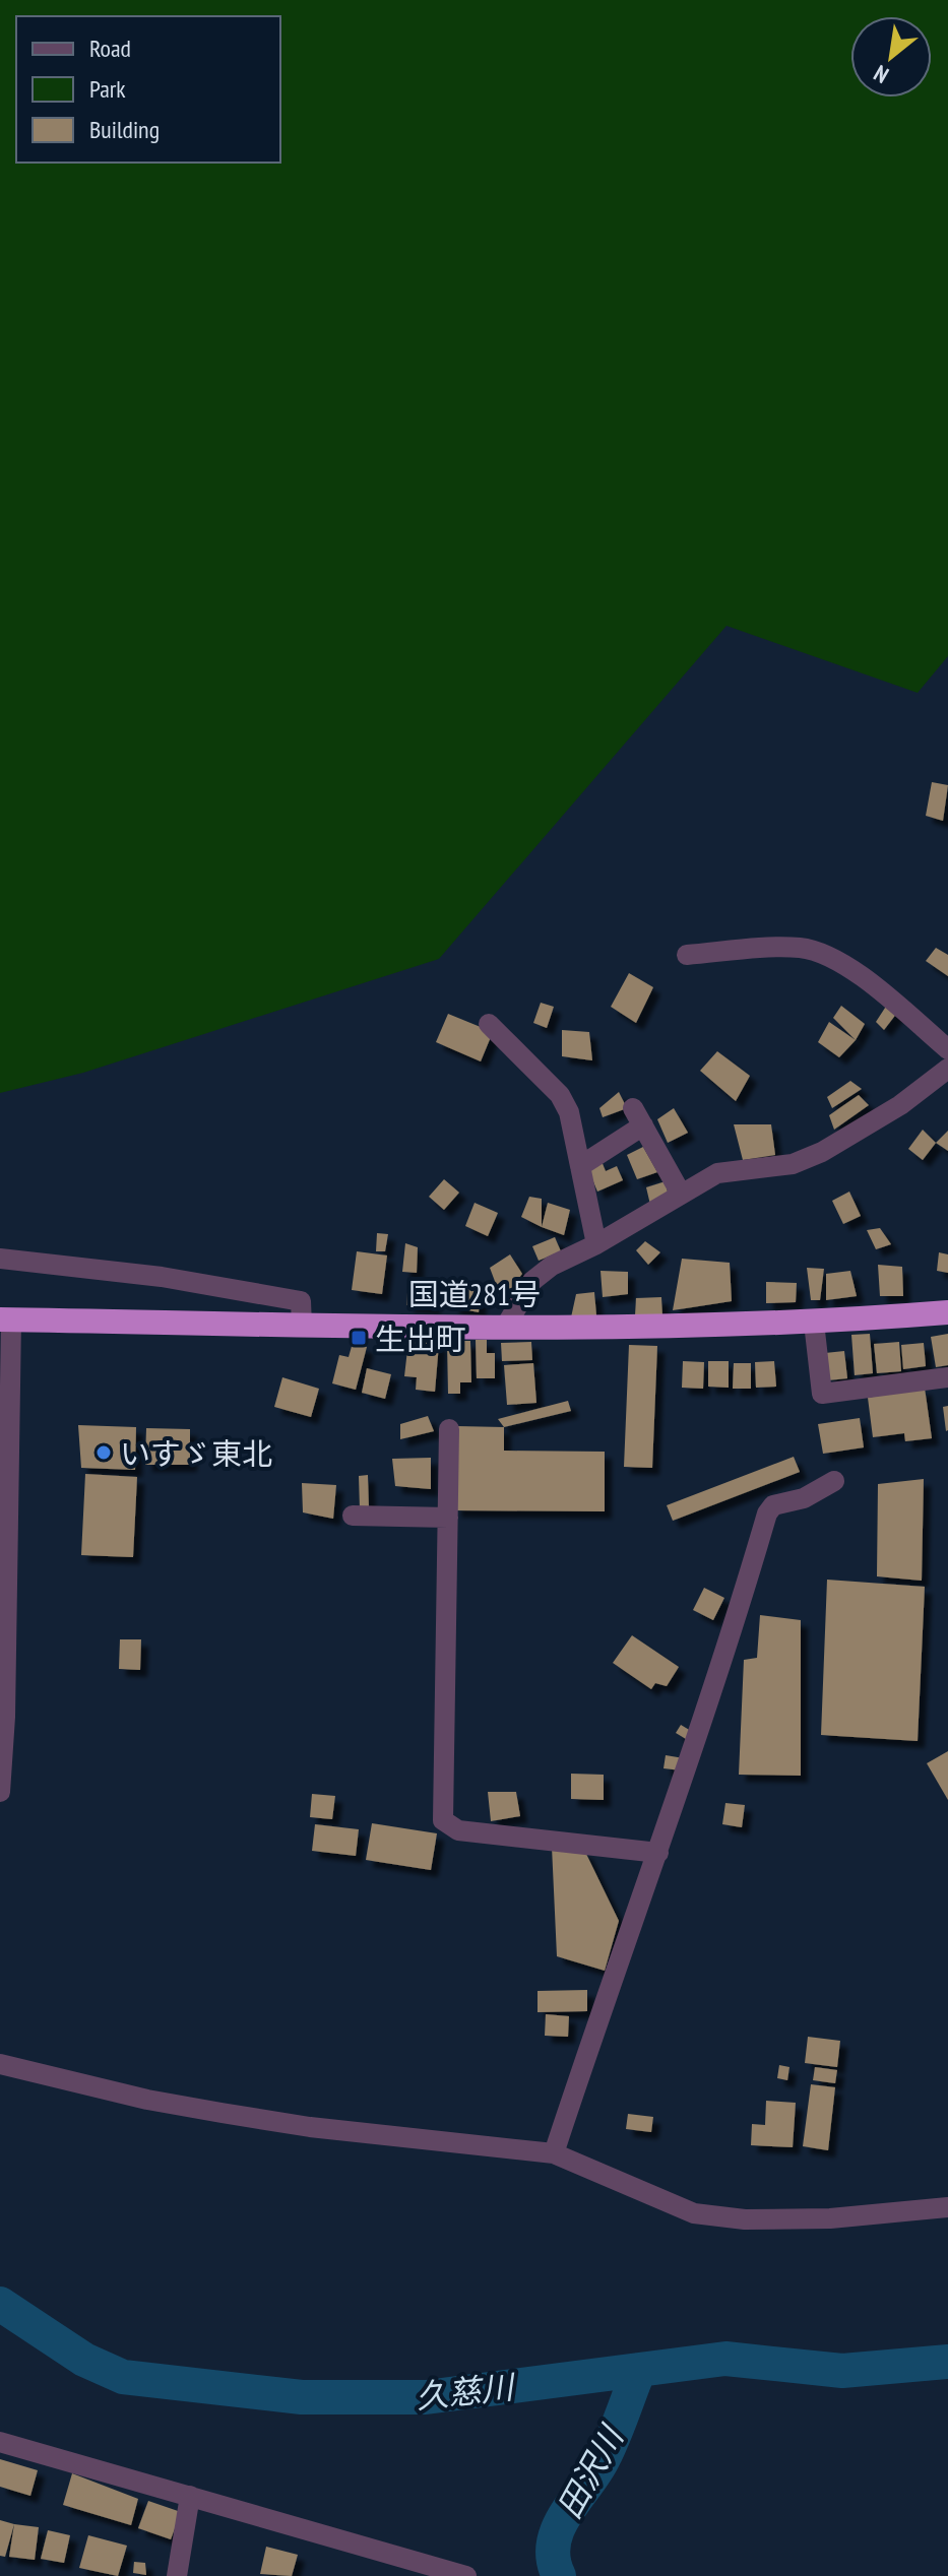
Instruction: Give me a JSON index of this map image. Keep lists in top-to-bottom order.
{
  "streets": {
    "highway": ["国道281号"]
  },
  "water": ["久慈川", "田沢川"],
  "places": {
    "transit": ["生出町"],
    "other": ["いすゞ東北"]
  },
  "legend": ["Road", "Park", "Building"],
  "north": "bottom left"
}
